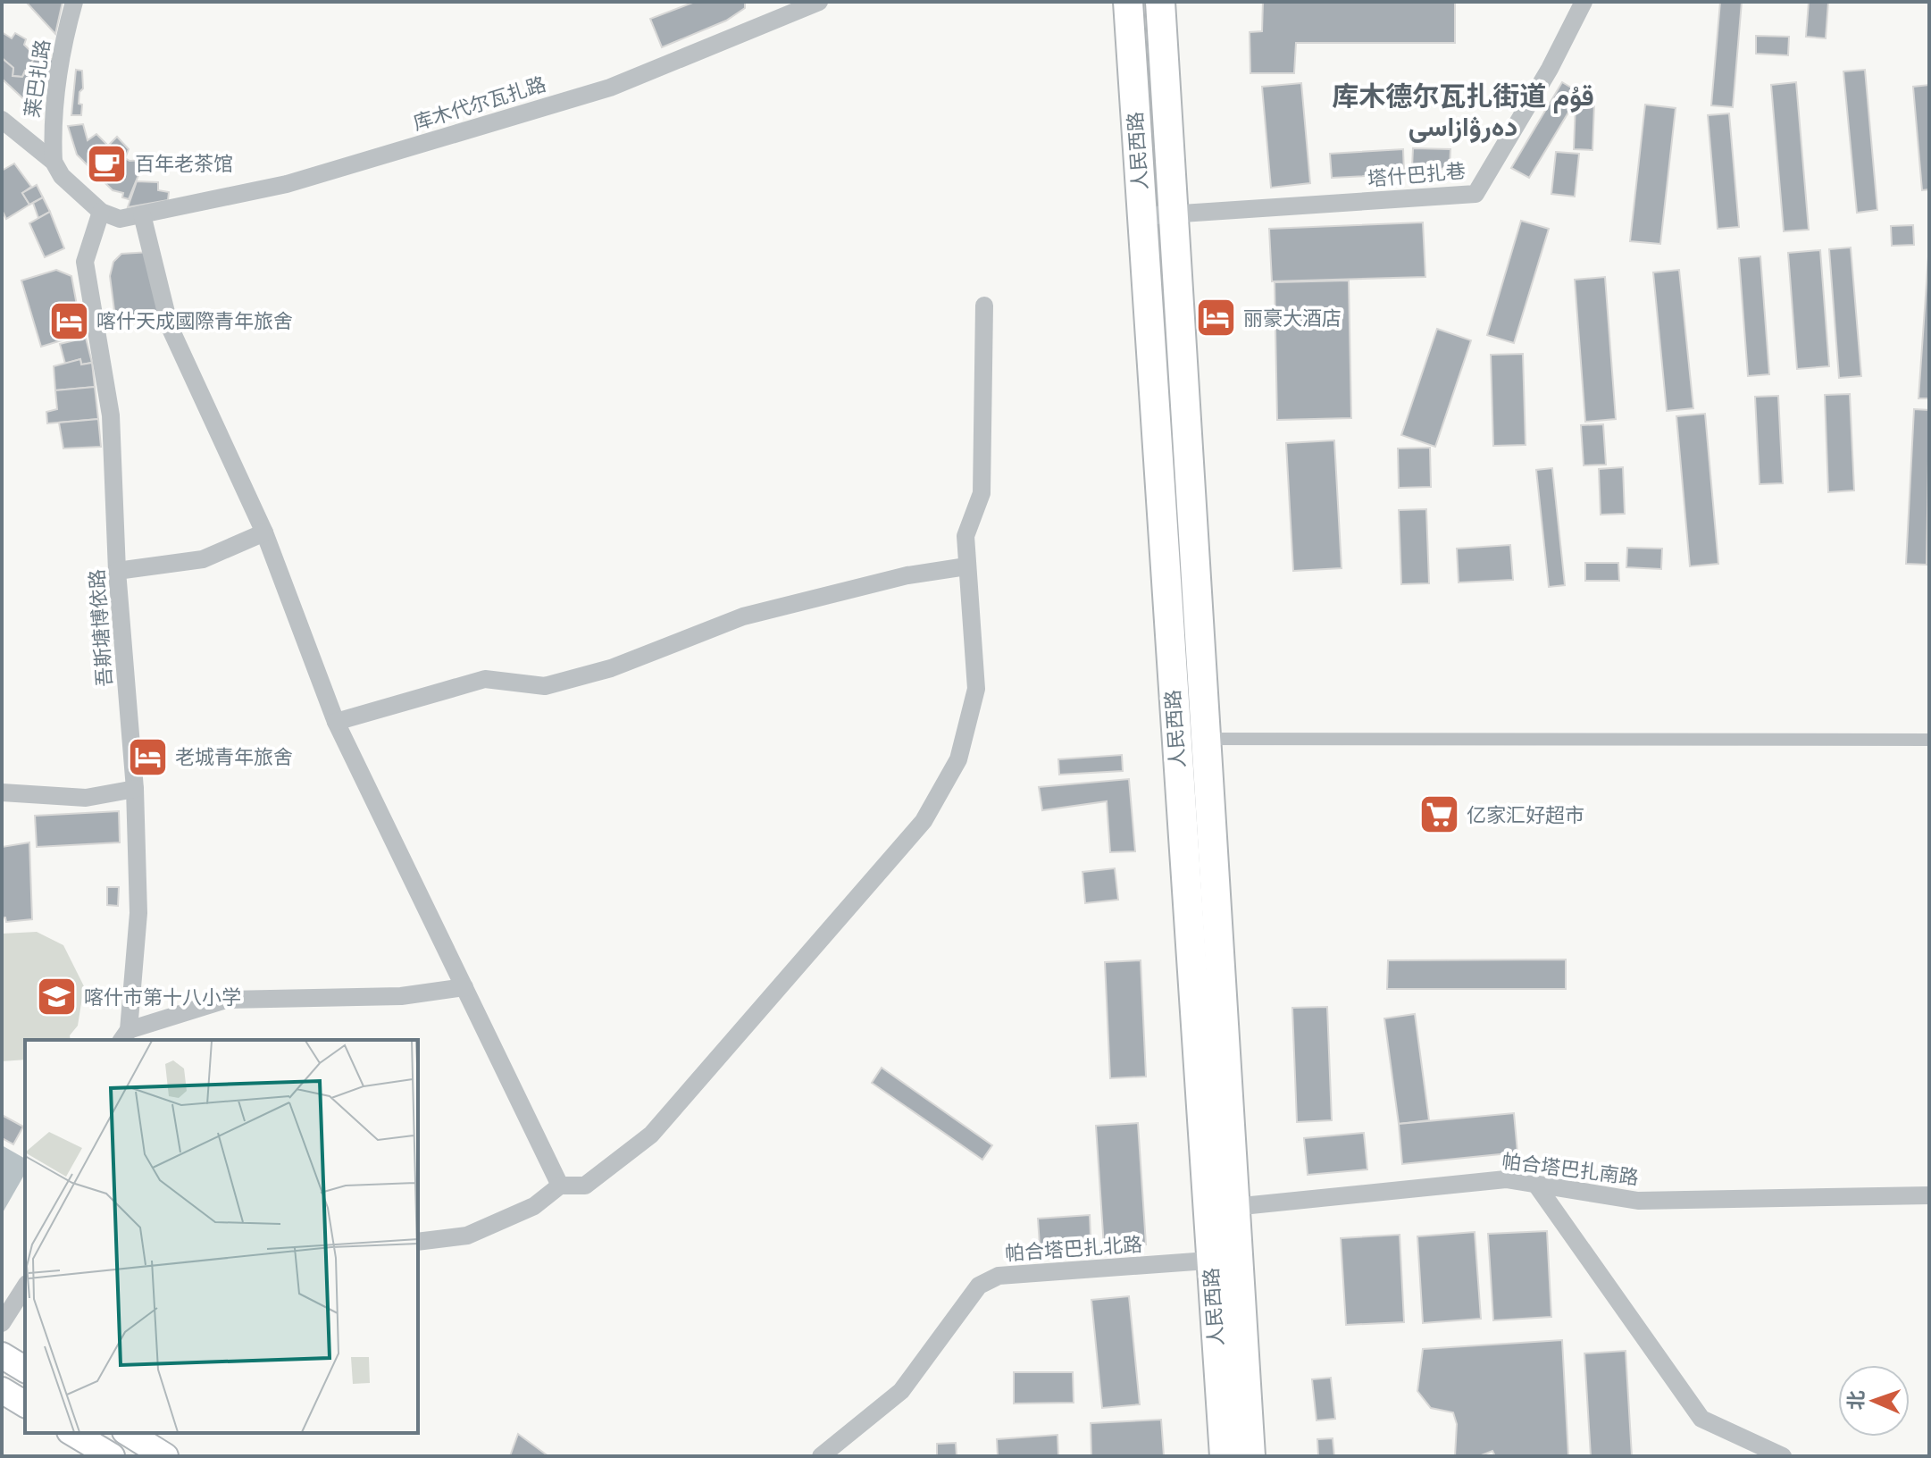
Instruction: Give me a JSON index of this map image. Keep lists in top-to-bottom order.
{
  "streets": {
    "main road": ["人民西路"],
    "street": [
      "莱巴扎路",
      "库木代尔瓦扎路",
      "塔什巴扎巷",
      "吾斯塘博依路",
      "帕合塔巴扎南路",
      "帕合塔巴扎北路"
    ]
  },
  "crossings": [
    ["库木代尔瓦扎路", "吾斯塘博依路"],
    ["人民西路", "塔什巴扎巷"],
    ["人民西路", "帕合塔巴扎南路"],
    ["人民西路", "帕合塔巴扎北路"]
  ],
  "districts": ["库木德尔瓦扎街道 قۇم دەرۋازاسى"],
  "places": {
    "cafe": ["百年老茶馆"],
    "hotel": ["丽豪大酒店", "喀什天成國際青年旅舍", "老城青年旅舍"],
    "supermarket": ["亿家汇好超市"],
    "school or university": ["喀什市第十八小学"]
  },
  "north": "left"
}
